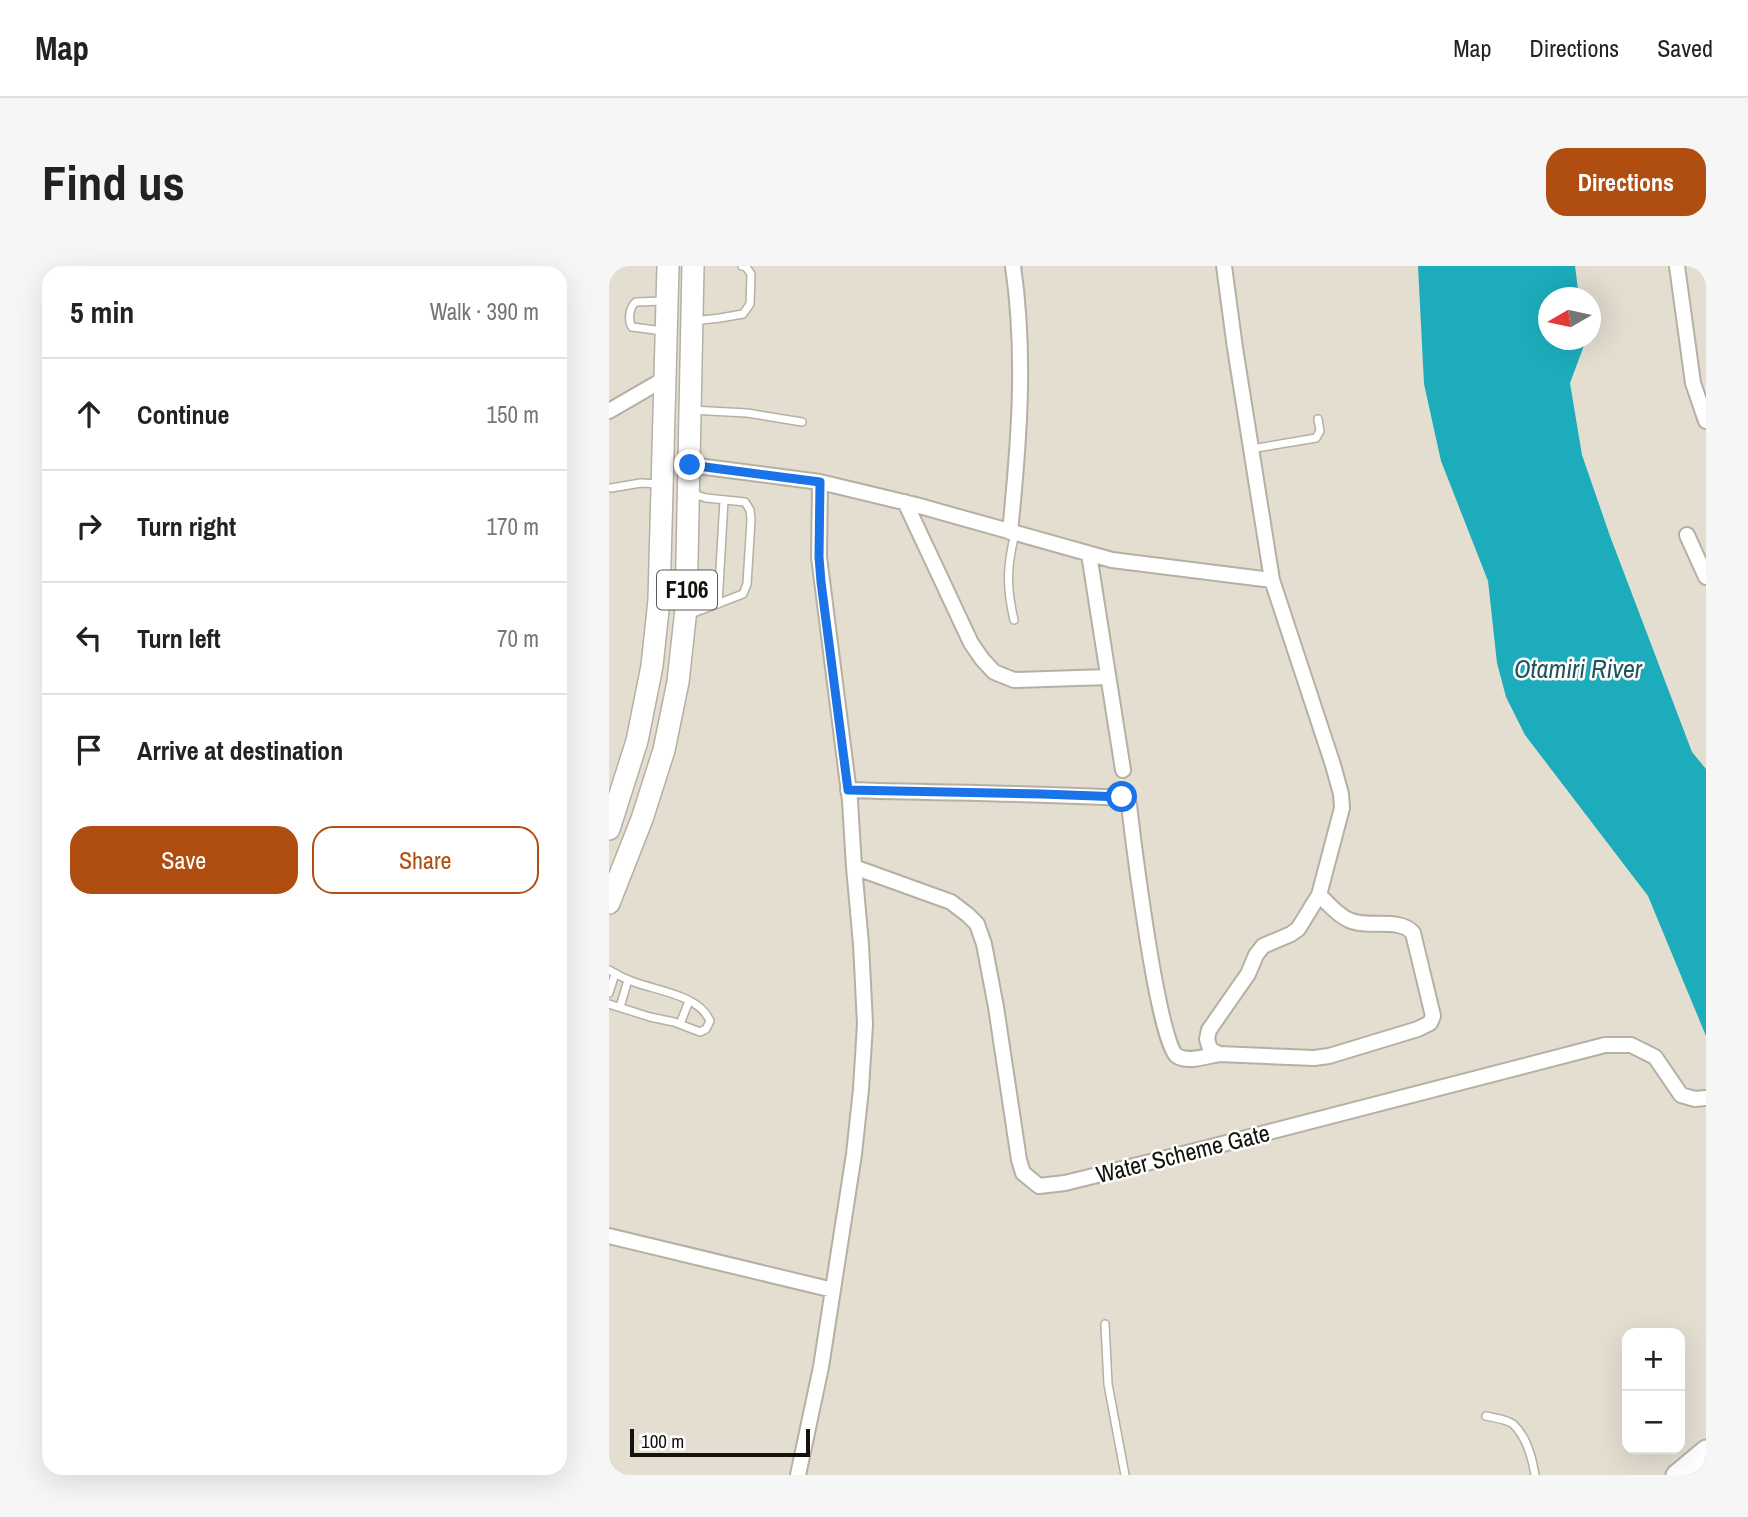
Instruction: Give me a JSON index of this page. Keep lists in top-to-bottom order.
{
  "streets": {
    "main road": ["F106"],
    "street": ["Water Scheme Gate"]
  },
  "water": ["Otamiri River"],
  "scale_bar": "100 m",
  "north": "left",
  "page": {
    "header": "Map",
    "nav": ["Map", "Directions", "Saved"],
    "buttons": [
      "Directions",
      ["Save", "Share"]
    ],
    "title": "Find us",
    "heading": ["5 min", "Walk · 390 m"],
    "list": [
      ["Continue", "150 m"],
      ["Turn right", "170 m"],
      ["Turn left", "70 m"],
      "Arrive at destination"
    ],
    "map_buttons": ["+", "−"],
    "scale": "100 m"
  }
}
